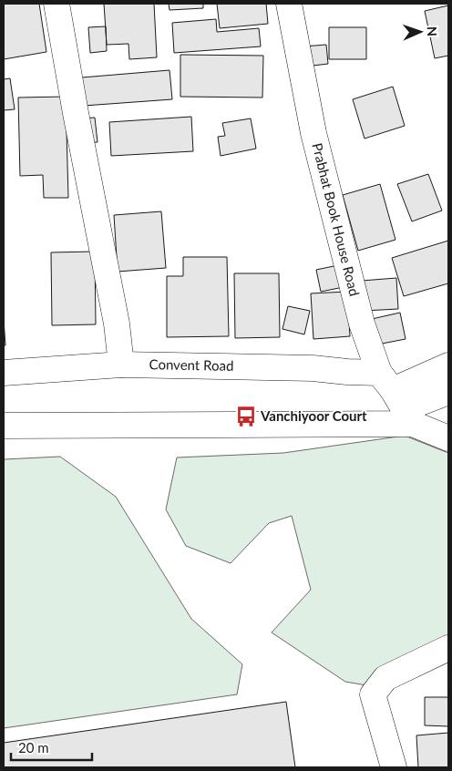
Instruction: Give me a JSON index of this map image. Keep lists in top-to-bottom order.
{
  "streets": {
    "street": ["Prabhat Book House Road", "Convent Road"]
  },
  "crossings": [
    ["Prabhat Book House Road", "Convent Road"]
  ],
  "places": {
    "bus stop": ["Vanchiyoor Court"]
  },
  "scale_bar": "20 m",
  "north": "right"
}
